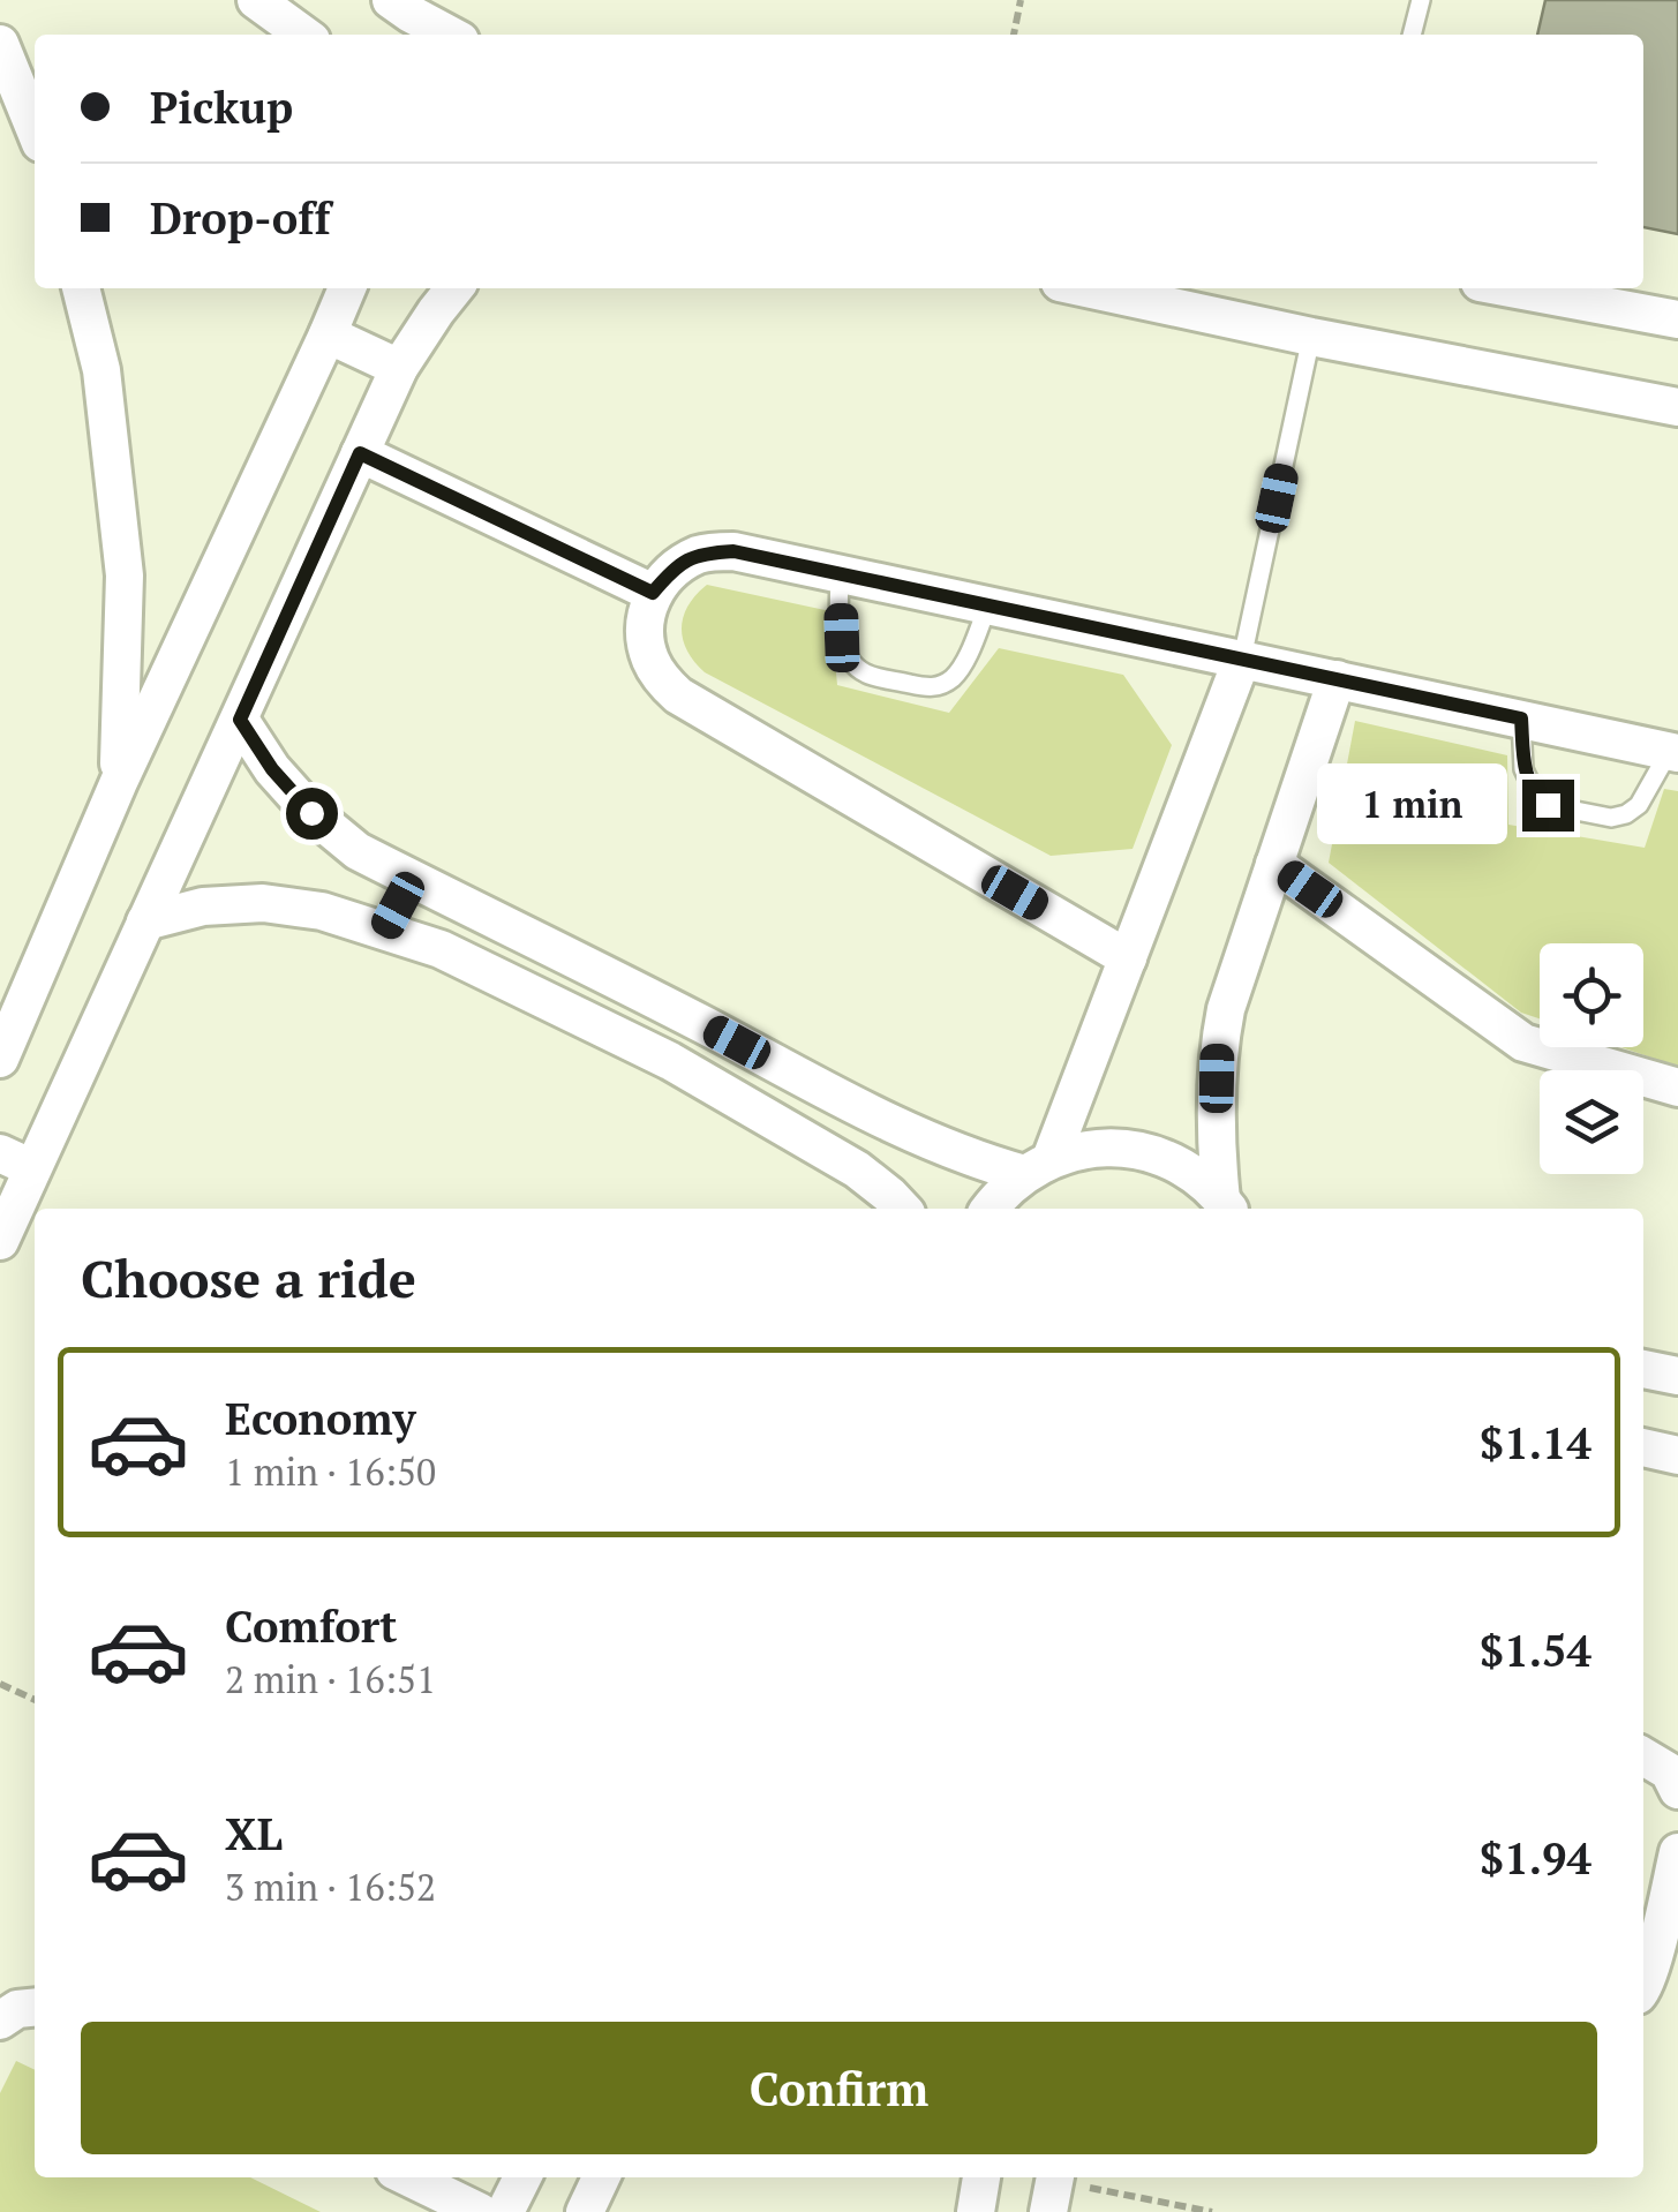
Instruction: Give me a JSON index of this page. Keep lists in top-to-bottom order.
{
  "page": {
    "banner": ["Pickup", "Drop-off"],
    "bubble": "1 min",
    "heading": "Choose a ride",
    "list": [
      {
        "name": "Economy",
        "note": "1 min · 16:50",
        "value": "$1.14"
      },
      {
        "name": "Comfort",
        "note": "2 min · 16:51",
        "value": "$1.54"
      },
      {
        "name": "XL",
        "note": "3 min · 16:52",
        "value": "$1.94"
      }
    ],
    "buttons": "Confirm"
  }
}
